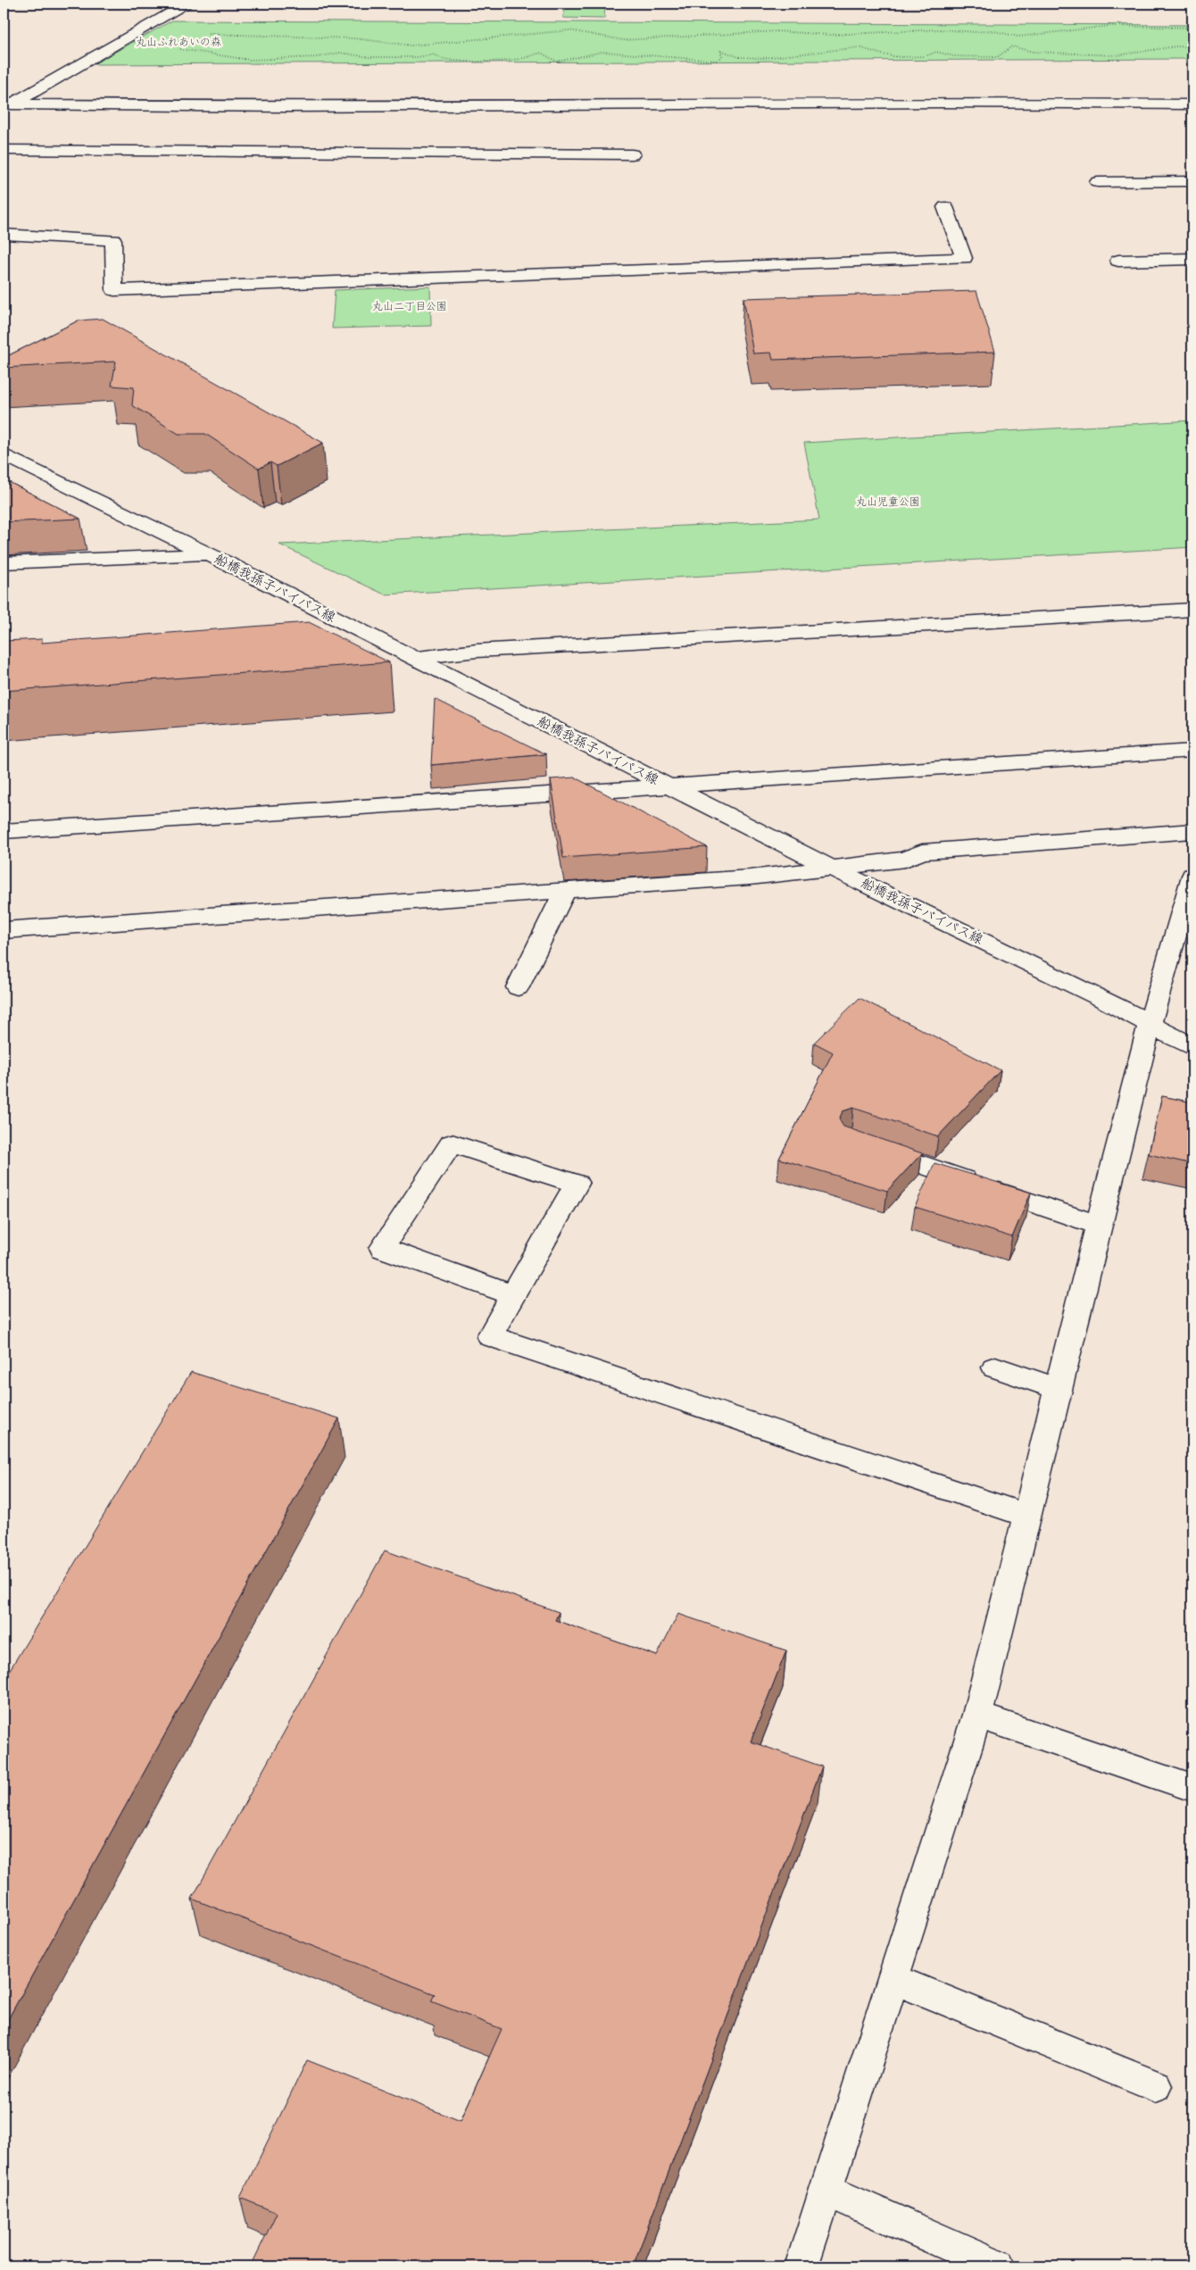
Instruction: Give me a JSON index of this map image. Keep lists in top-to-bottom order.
{
  "streets": {
    "street": ["船橋我孫子バイパス線"]
  },
  "parks": ["丸山ふれあいの森", "丸山二丁目公園", "丸山児童公園"]
}
